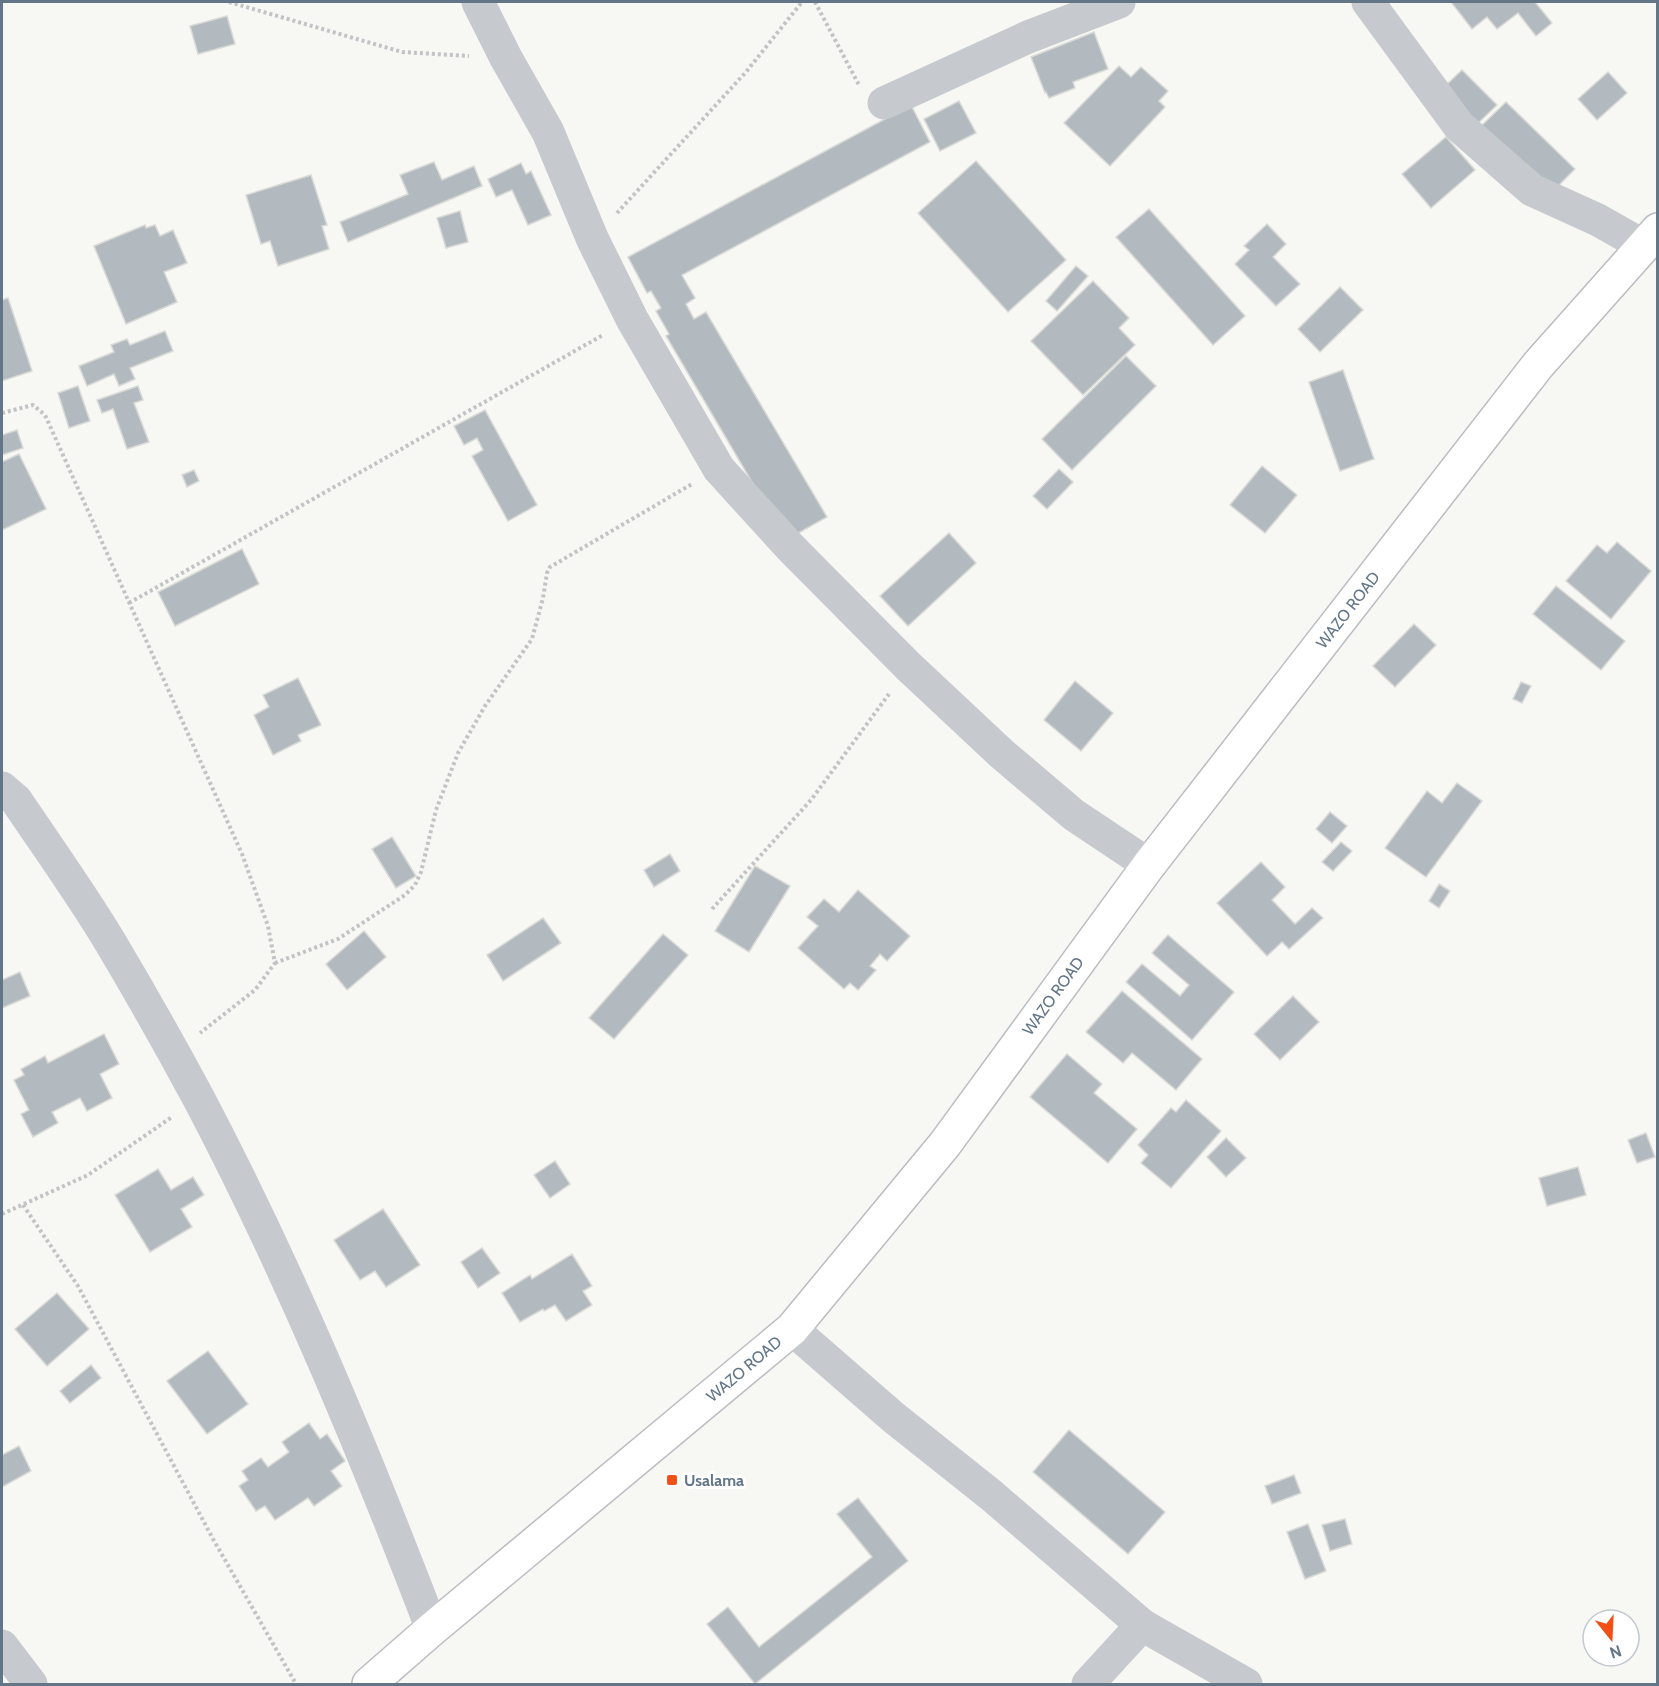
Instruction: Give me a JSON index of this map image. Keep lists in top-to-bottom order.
{
  "streets": {
    "main road": ["WAZO ROAD"]
  },
  "places": {
    "transit": ["Usalama"]
  },
  "north": "bottom"
}
